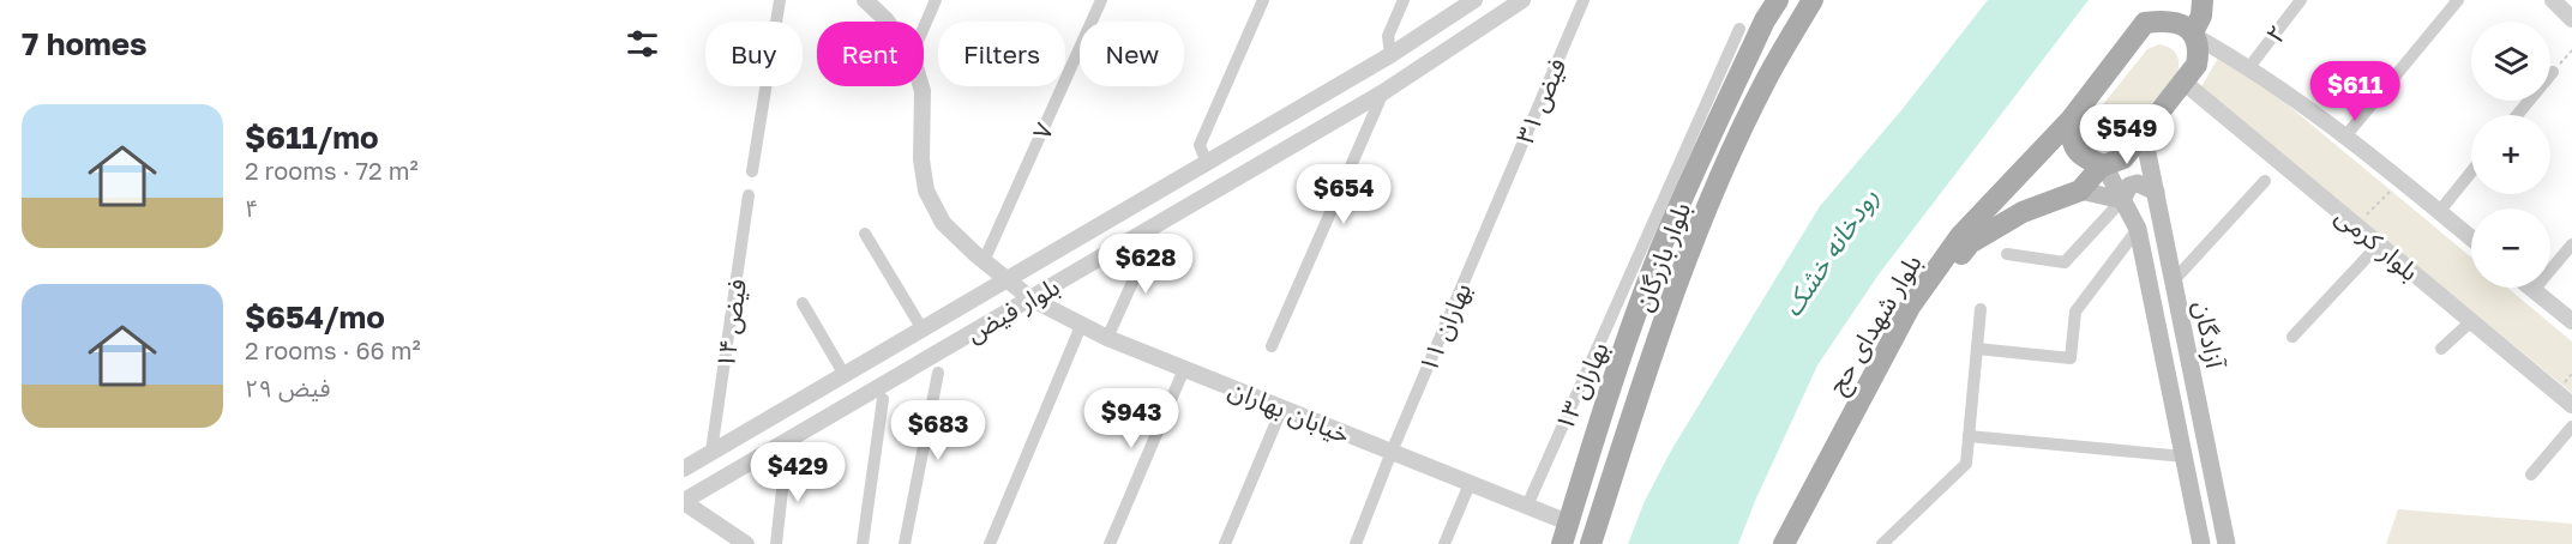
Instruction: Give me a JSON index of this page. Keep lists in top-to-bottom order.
{
  "streets": {
    "main road": ["بلوار بازرگان", "بلوار شهدای حج", "آزادگان"],
    "street": [
      "۲",
      "فیض ۳۱",
      "۷",
      "بلوار کرمی",
      "بلوار فیض",
      "فیض ۱۴",
      "بهاران ۱۱",
      "بهاران ۱۳",
      "خیابان بهاران"
    ]
  },
  "crossings": [
    ["فیض ۳۱", "بهاران ۱۱"],
    ["۷", "خیابان بهاران"],
    ["بلوار بازرگان", "خیابان بهاران"],
    ["بلوار فیض", "فیض ۱۴"],
    ["بلوار فیض", "خیابان بهاران"],
    ["بهاران ۱۱", "خیابان بهاران"],
    ["بهاران ۱۳", "خیابان بهاران"]
  ],
  "water": ["رودخانه خشک"],
  "page": {
    "heading": "7 homes",
    "map_buttons": ["+", "−"],
    "chip": [
      "Buy",
      "Rent",
      "Filters",
      "New"
    ],
    "price": [
      "$611",
      "$549",
      "$654",
      "$628",
      "$943",
      "$683",
      "$429"
    ],
    "list": [
      {
        "name": "$611/mo",
        "note": "2 rooms · 72 m² · ۴"
      },
      {
        "name": "$654/mo",
        "note": "2 rooms · 66 m² · فیض ۲۹"
      }
    ]
  }
}
